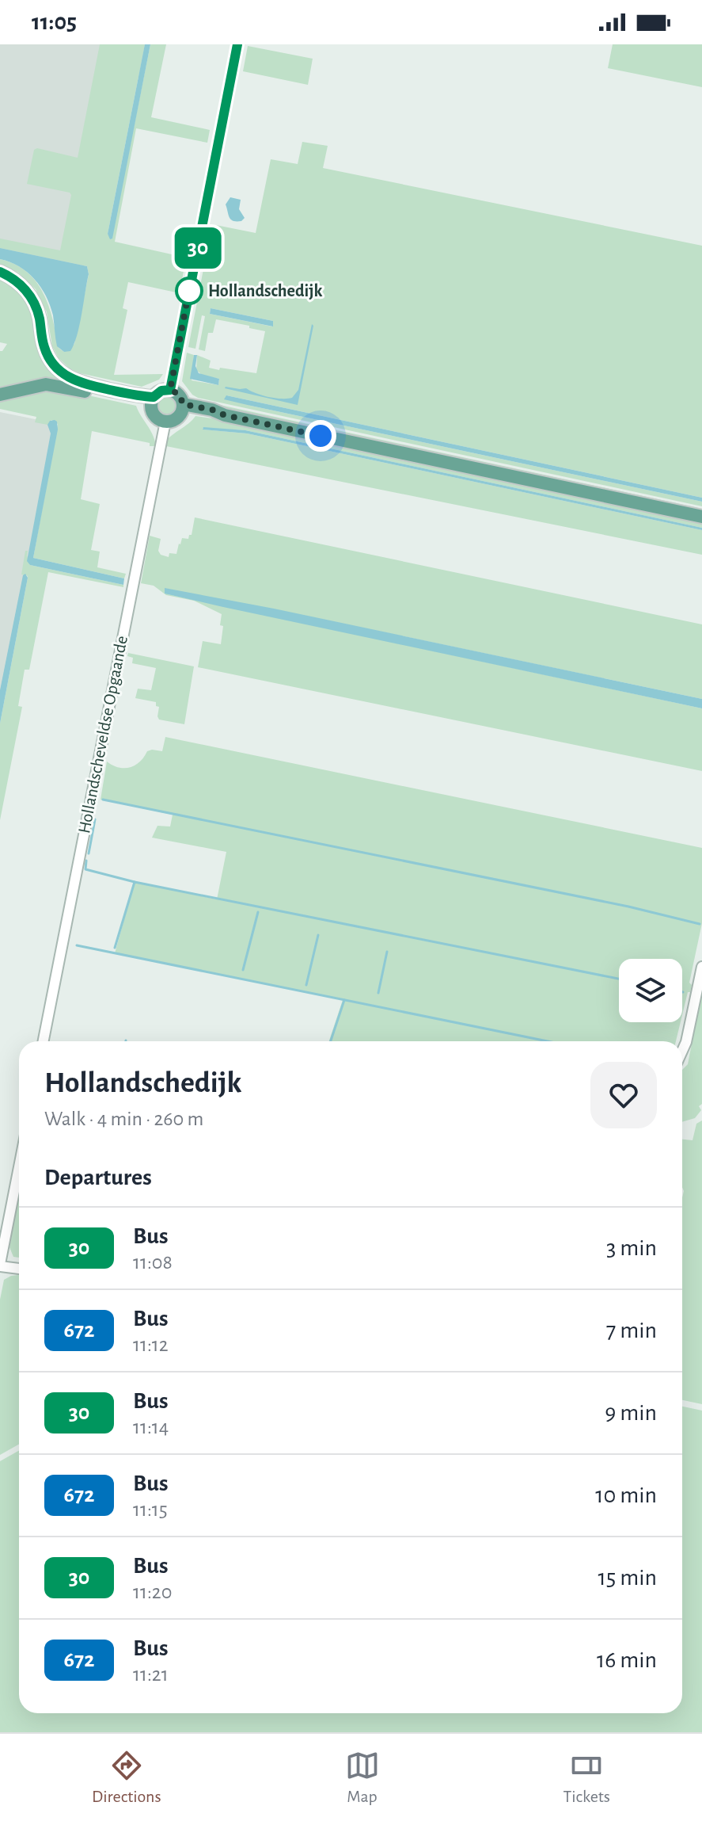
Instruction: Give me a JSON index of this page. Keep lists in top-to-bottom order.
{
  "streets": {
    "street": ["Hollandscheveldse Opgaande"]
  },
  "places": ["Hollandschedijk"],
  "lines": ["bus line 30"],
  "page": {
    "status": "11:05",
    "on_map": "30",
    "heading": [
      ["Hollandschedijk", "Walk · 4 min · 260 m"],
      "Departures"
    ],
    "list": [
      {
        "mark": "30",
        "name": "Bus",
        "note": "11:08",
        "value": "3 min"
      },
      {
        "mark": "672",
        "name": "Bus",
        "note": "11:12",
        "value": "7 min"
      },
      {
        "mark": "30",
        "name": "Bus",
        "note": "11:14",
        "value": "9 min"
      },
      {
        "mark": "672",
        "name": "Bus",
        "note": "11:15",
        "value": "10 min"
      },
      {
        "mark": "30",
        "name": "Bus",
        "note": "11:20",
        "value": "15 min"
      },
      {
        "mark": "672",
        "name": "Bus",
        "note": "11:21",
        "value": "16 min"
      }
    ],
    "tabs": ["Directions", "Map", "Tickets"]
  }
}
